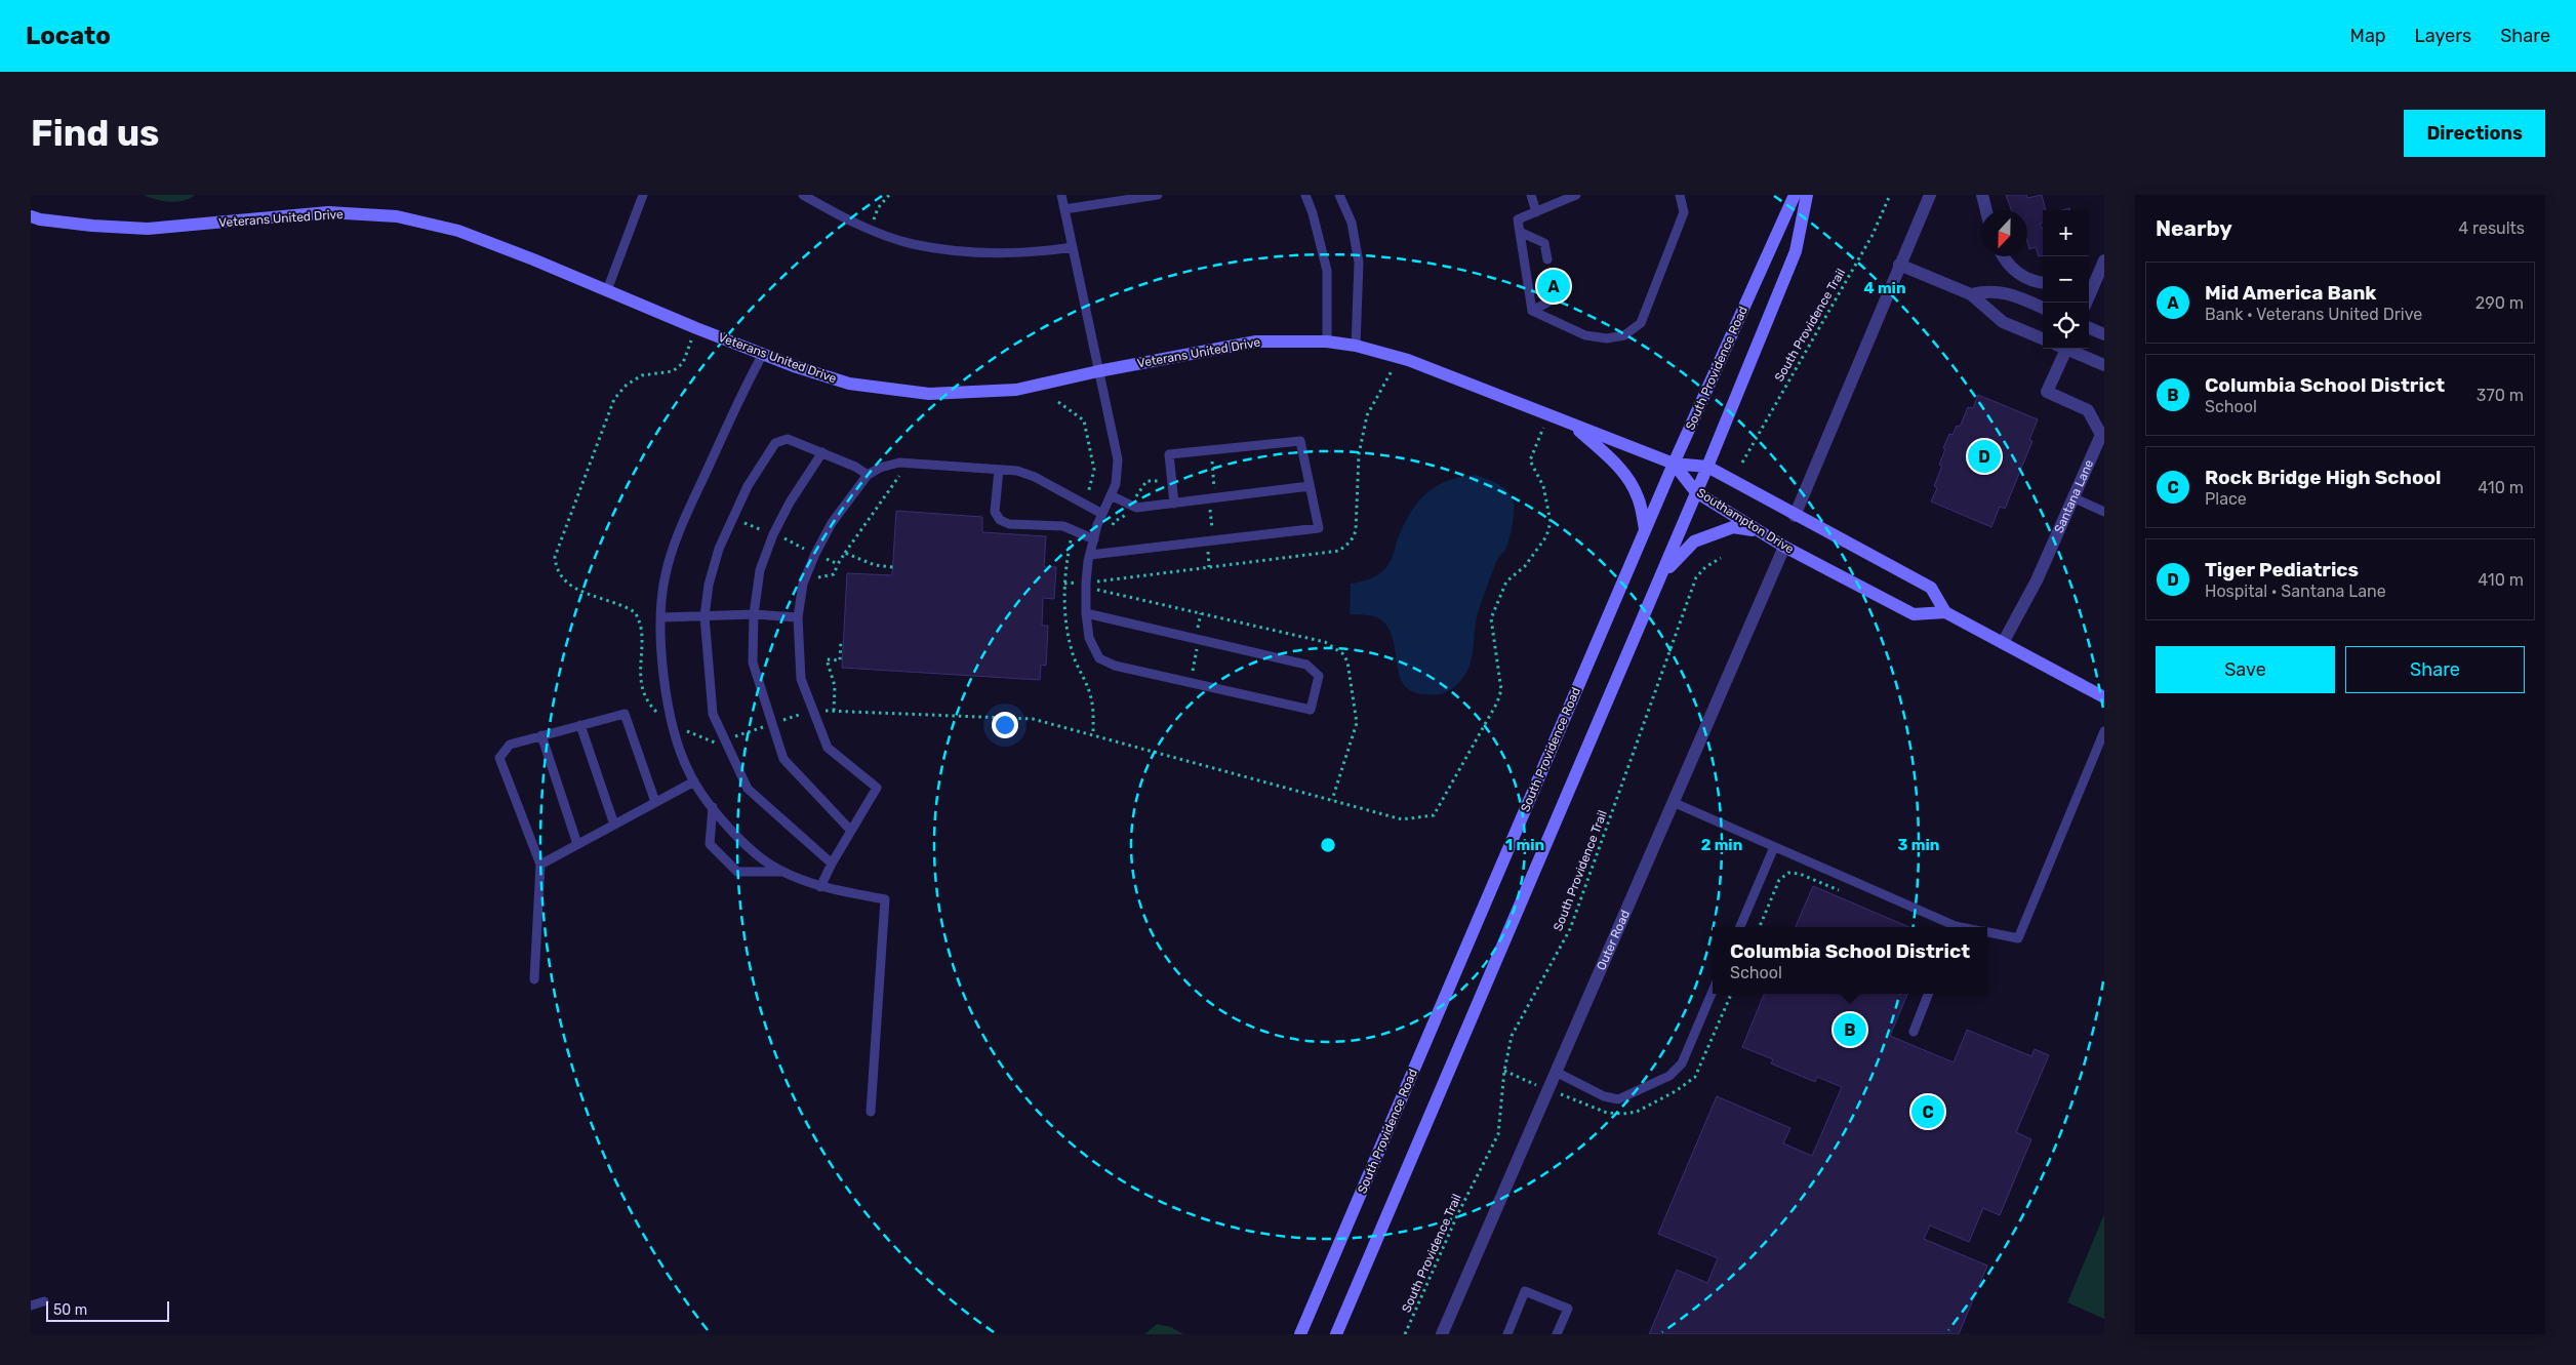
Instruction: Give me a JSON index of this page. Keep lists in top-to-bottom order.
{
  "streets": {
    "main road": ["Veterans United Drive", "South Providence Road", "Southampton Drive"],
    "street": ["Santana Lane", "Outer Road"],
    "path": ["South Providence Trail"]
  },
  "crossings": [
    ["Veterans United Drive", "South Providence Road"],
    ["Veterans United Drive", "Southampton Drive"],
    ["South Providence Road", "Southampton Drive"],
    ["Santana Lane", "Southampton Drive"],
    ["Southampton Drive", "Outer Road"]
  ],
  "scale_bar": "50 m",
  "north": "bottom",
  "page": {
    "header": "Locato",
    "nav": ["Map", "Layers", "Share"],
    "buttons": [
      "Directions",
      ["Save", "Share"]
    ],
    "title": "Find us",
    "heading": ["Nearby", "4 results"],
    "map_buttons": ["+", "−"],
    "list": [
      {
        "mark": "A",
        "name": "Mid America Bank",
        "note": "Bank · Veterans United Drive",
        "value": "290 m"
      },
      {
        "mark": "B",
        "name": "Columbia School District",
        "note": "School",
        "value": "370 m"
      },
      {
        "mark": "C",
        "name": "Rock Bridge High School",
        "note": "Place",
        "value": "410 m"
      },
      {
        "mark": "D",
        "name": "Tiger Pediatrics",
        "note": "Hospital · Santana Lane",
        "value": "410 m"
      }
    ],
    "pins": [
      "A",
      "D",
      "B",
      "C"
    ],
    "popup": ["Columbia School District", "School"],
    "scale": "50 m"
  },
  "rings": [
    "4 min",
    "1 min",
    "2 min",
    "3 min"
  ]
}
